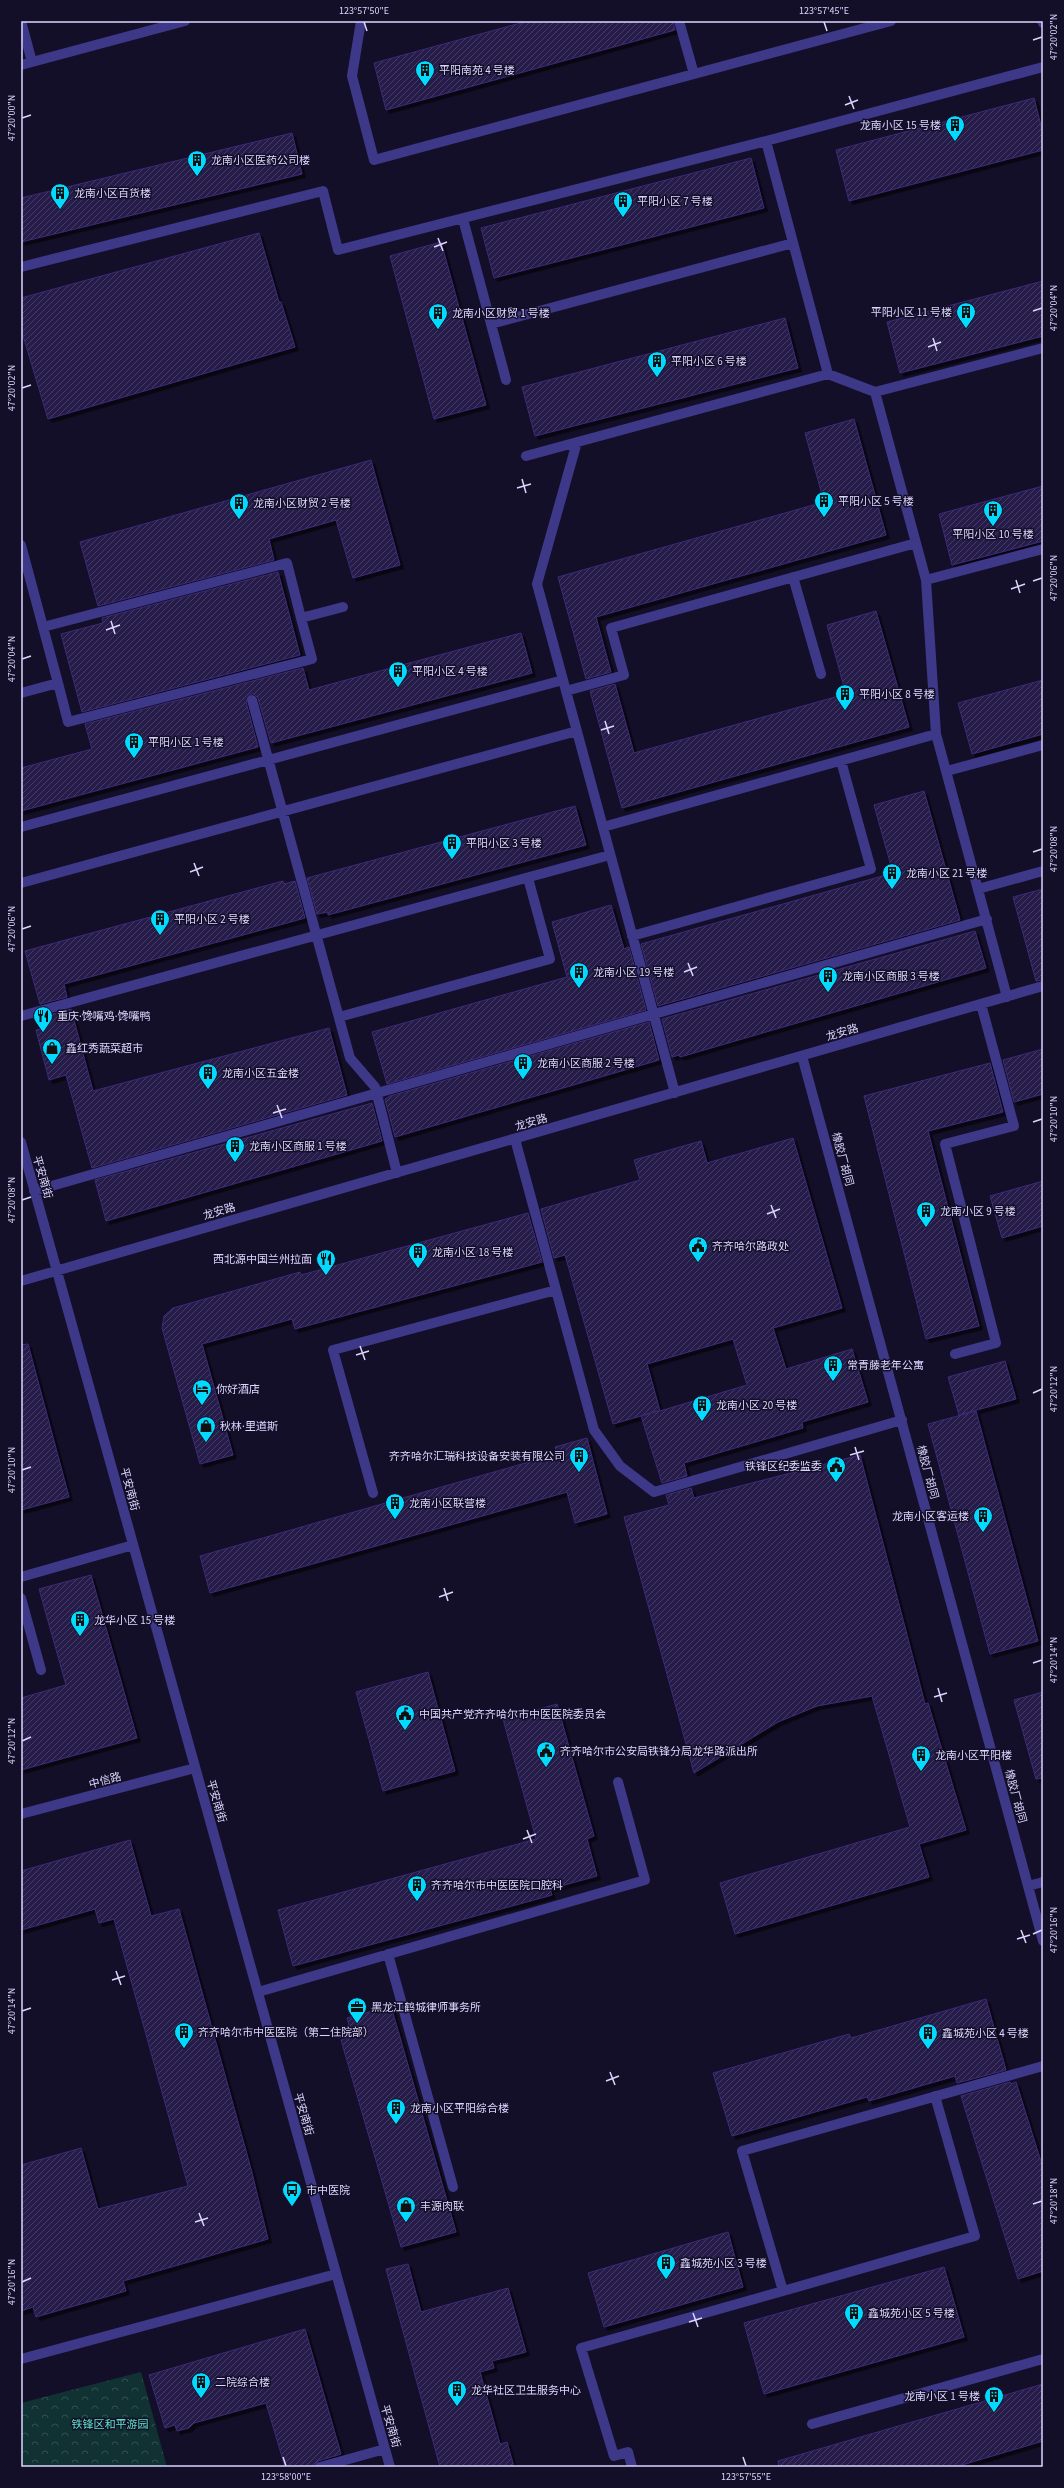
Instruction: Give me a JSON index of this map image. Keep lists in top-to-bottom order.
{
  "streets": {
    "street": [
      "龙安路",
      "橡胶厂胡同",
      "平安南街",
      "中信路"
    ]
  },
  "crossings": [
    ["龙安路", "橡胶厂胡同"],
    ["龙安路", "平安南街"],
    ["平安南街", "中信路"]
  ],
  "parks": ["铁锋区和平游园"],
  "places": {
    "building": [
      "平阳南苑 4 号楼",
      "龙南小区 15 号楼",
      "龙南小区医药公司楼",
      "龙南小区百货楼",
      "平阳小区 7 号楼",
      "平阳小区 11 号楼",
      "龙南小区财贸 1 号楼",
      "平阳小区 6 号楼",
      "平阳小区 5 号楼",
      "龙南小区财贸 2 号楼",
      "平阳小区 10 号楼",
      "平阳小区 4 号楼",
      "平阳小区 8 号楼",
      "平阳小区 1 号楼",
      "平阳小区 3 号楼",
      "龙南小区 21 号楼",
      "平阳小区 2 号楼",
      "龙南小区 19 号楼",
      "龙南小区商服 3 号楼",
      "龙南小区商服 2 号楼",
      "龙南小区五金楼",
      "龙南小区商服 1 号楼",
      "龙南小区 9 号楼",
      "龙南小区 18 号楼",
      "常青藤老年公寓",
      "龙南小区 20 号楼",
      "齐齐哈尔汇瑞科技设备安装有限公司",
      "龙南小区联营楼",
      "龙南小区客运楼",
      "龙华小区 15 号楼",
      "龙南小区平阳楼",
      "齐齐哈尔市中医医院口腔科",
      "齐齐哈尔市中医医院（第二住院部）",
      "鑫城苑小区 4 号楼",
      "龙南小区平阳综合楼",
      "鑫城苑小区 3 号楼",
      "鑫城苑小区 5 号楼",
      "二院综合楼",
      "龙华社区卫生服务中心",
      "龙南小区 1 号楼"
    ],
    "restaurant": ["重庆·馋嘴鸡·馋嘴鸭", "西北源中国兰州拉面"],
    "shop": ["鑫红秀蔬菜超市", "秋林·里道斯", "丰源肉联"],
    "public building": [
      "齐齐哈尔路政处",
      "铁锋区纪委监委",
      "中国共产党齐齐哈尔市中医医院委员会",
      "齐齐哈尔市公安局铁锋分局龙华路派出所"
    ],
    "hotel": ["你好酒店"],
    "office": ["黑龙江鹤城律师事务所"],
    "bus stop": ["市中医院"]
  },
  "coordinates": [
    "123°57'50\"E",
    "123°57'45\"E",
    "47°20'02\"N",
    "47°20'00\"N",
    "47°20'04\"N",
    "47°20'06\"N",
    "47°20'08\"N",
    "47°20'10\"N",
    "47°20'12\"N",
    "47°20'14\"N",
    "47°20'16\"N",
    "47°20'18\"N",
    "123°58'00\"E",
    "123°57'55\"E"
  ]
}
